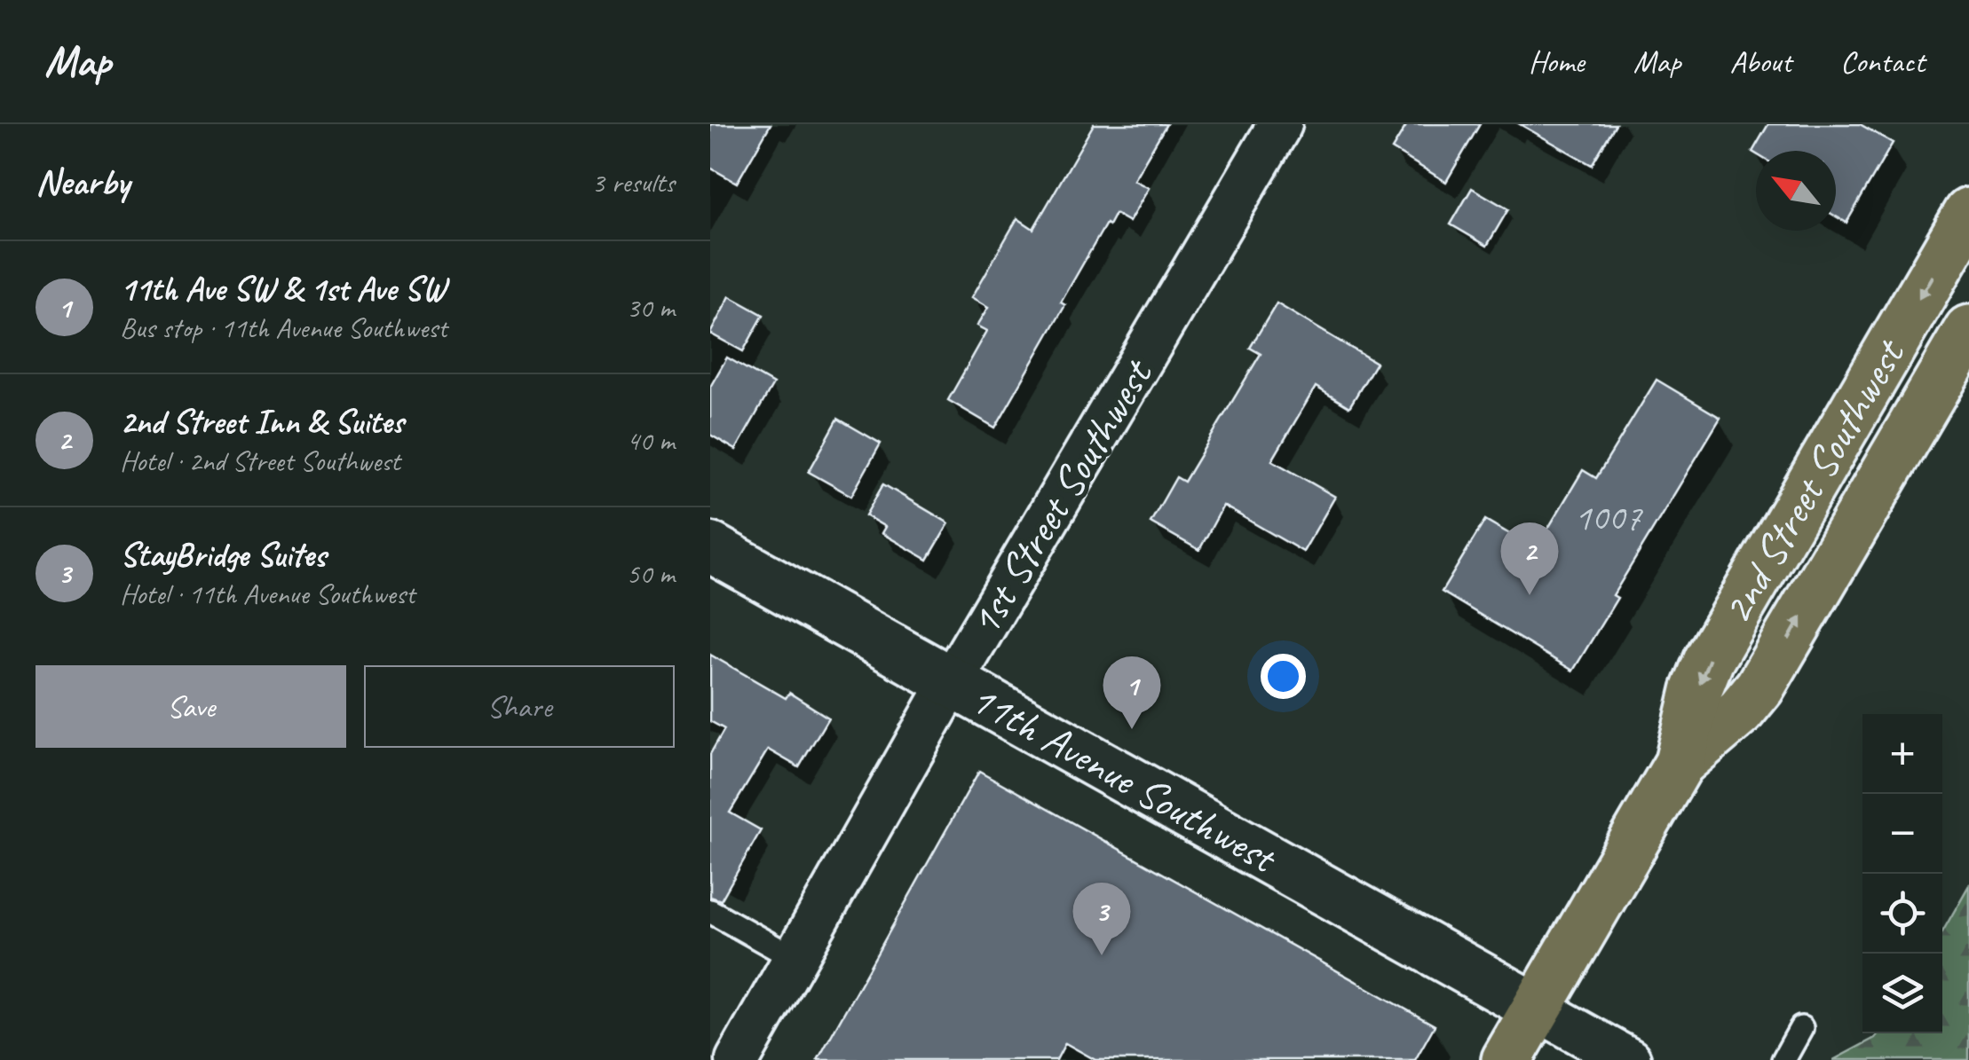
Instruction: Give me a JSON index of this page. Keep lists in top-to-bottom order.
{
  "streets": {
    "main road": ["2nd Street Southwest", "11th Avenue Southwest"],
    "street": ["1st Street Southwest"]
  },
  "crossings": [
    ["2nd Street Southwest", "11th Avenue Southwest"],
    ["1st Street Southwest", "11th Avenue Southwest"]
  ],
  "house_numbers": ["1007"],
  "north": "top left",
  "page": {
    "header": "Map",
    "nav": [
      "Home",
      "Map",
      "About",
      "Contact"
    ],
    "heading": ["Nearby", "3 results"],
    "list": [
      {
        "mark": "1",
        "name": "11th Ave SW & 1st Ave SW",
        "note": "Bus stop · 11th Avenue Southwest",
        "value": "30 m"
      },
      {
        "mark": "2",
        "name": "2nd Street Inn & Suites",
        "note": "Hotel · 2nd Street Southwest",
        "value": "40 m"
      },
      {
        "mark": "3",
        "name": "StayBridge Suites",
        "note": "Hotel · 11th Avenue Southwest",
        "value": "50 m"
      }
    ],
    "pins": ["2", "1", "3"],
    "buttons": ["Save", "Share"],
    "map_buttons": ["+", "−"]
  }
}
